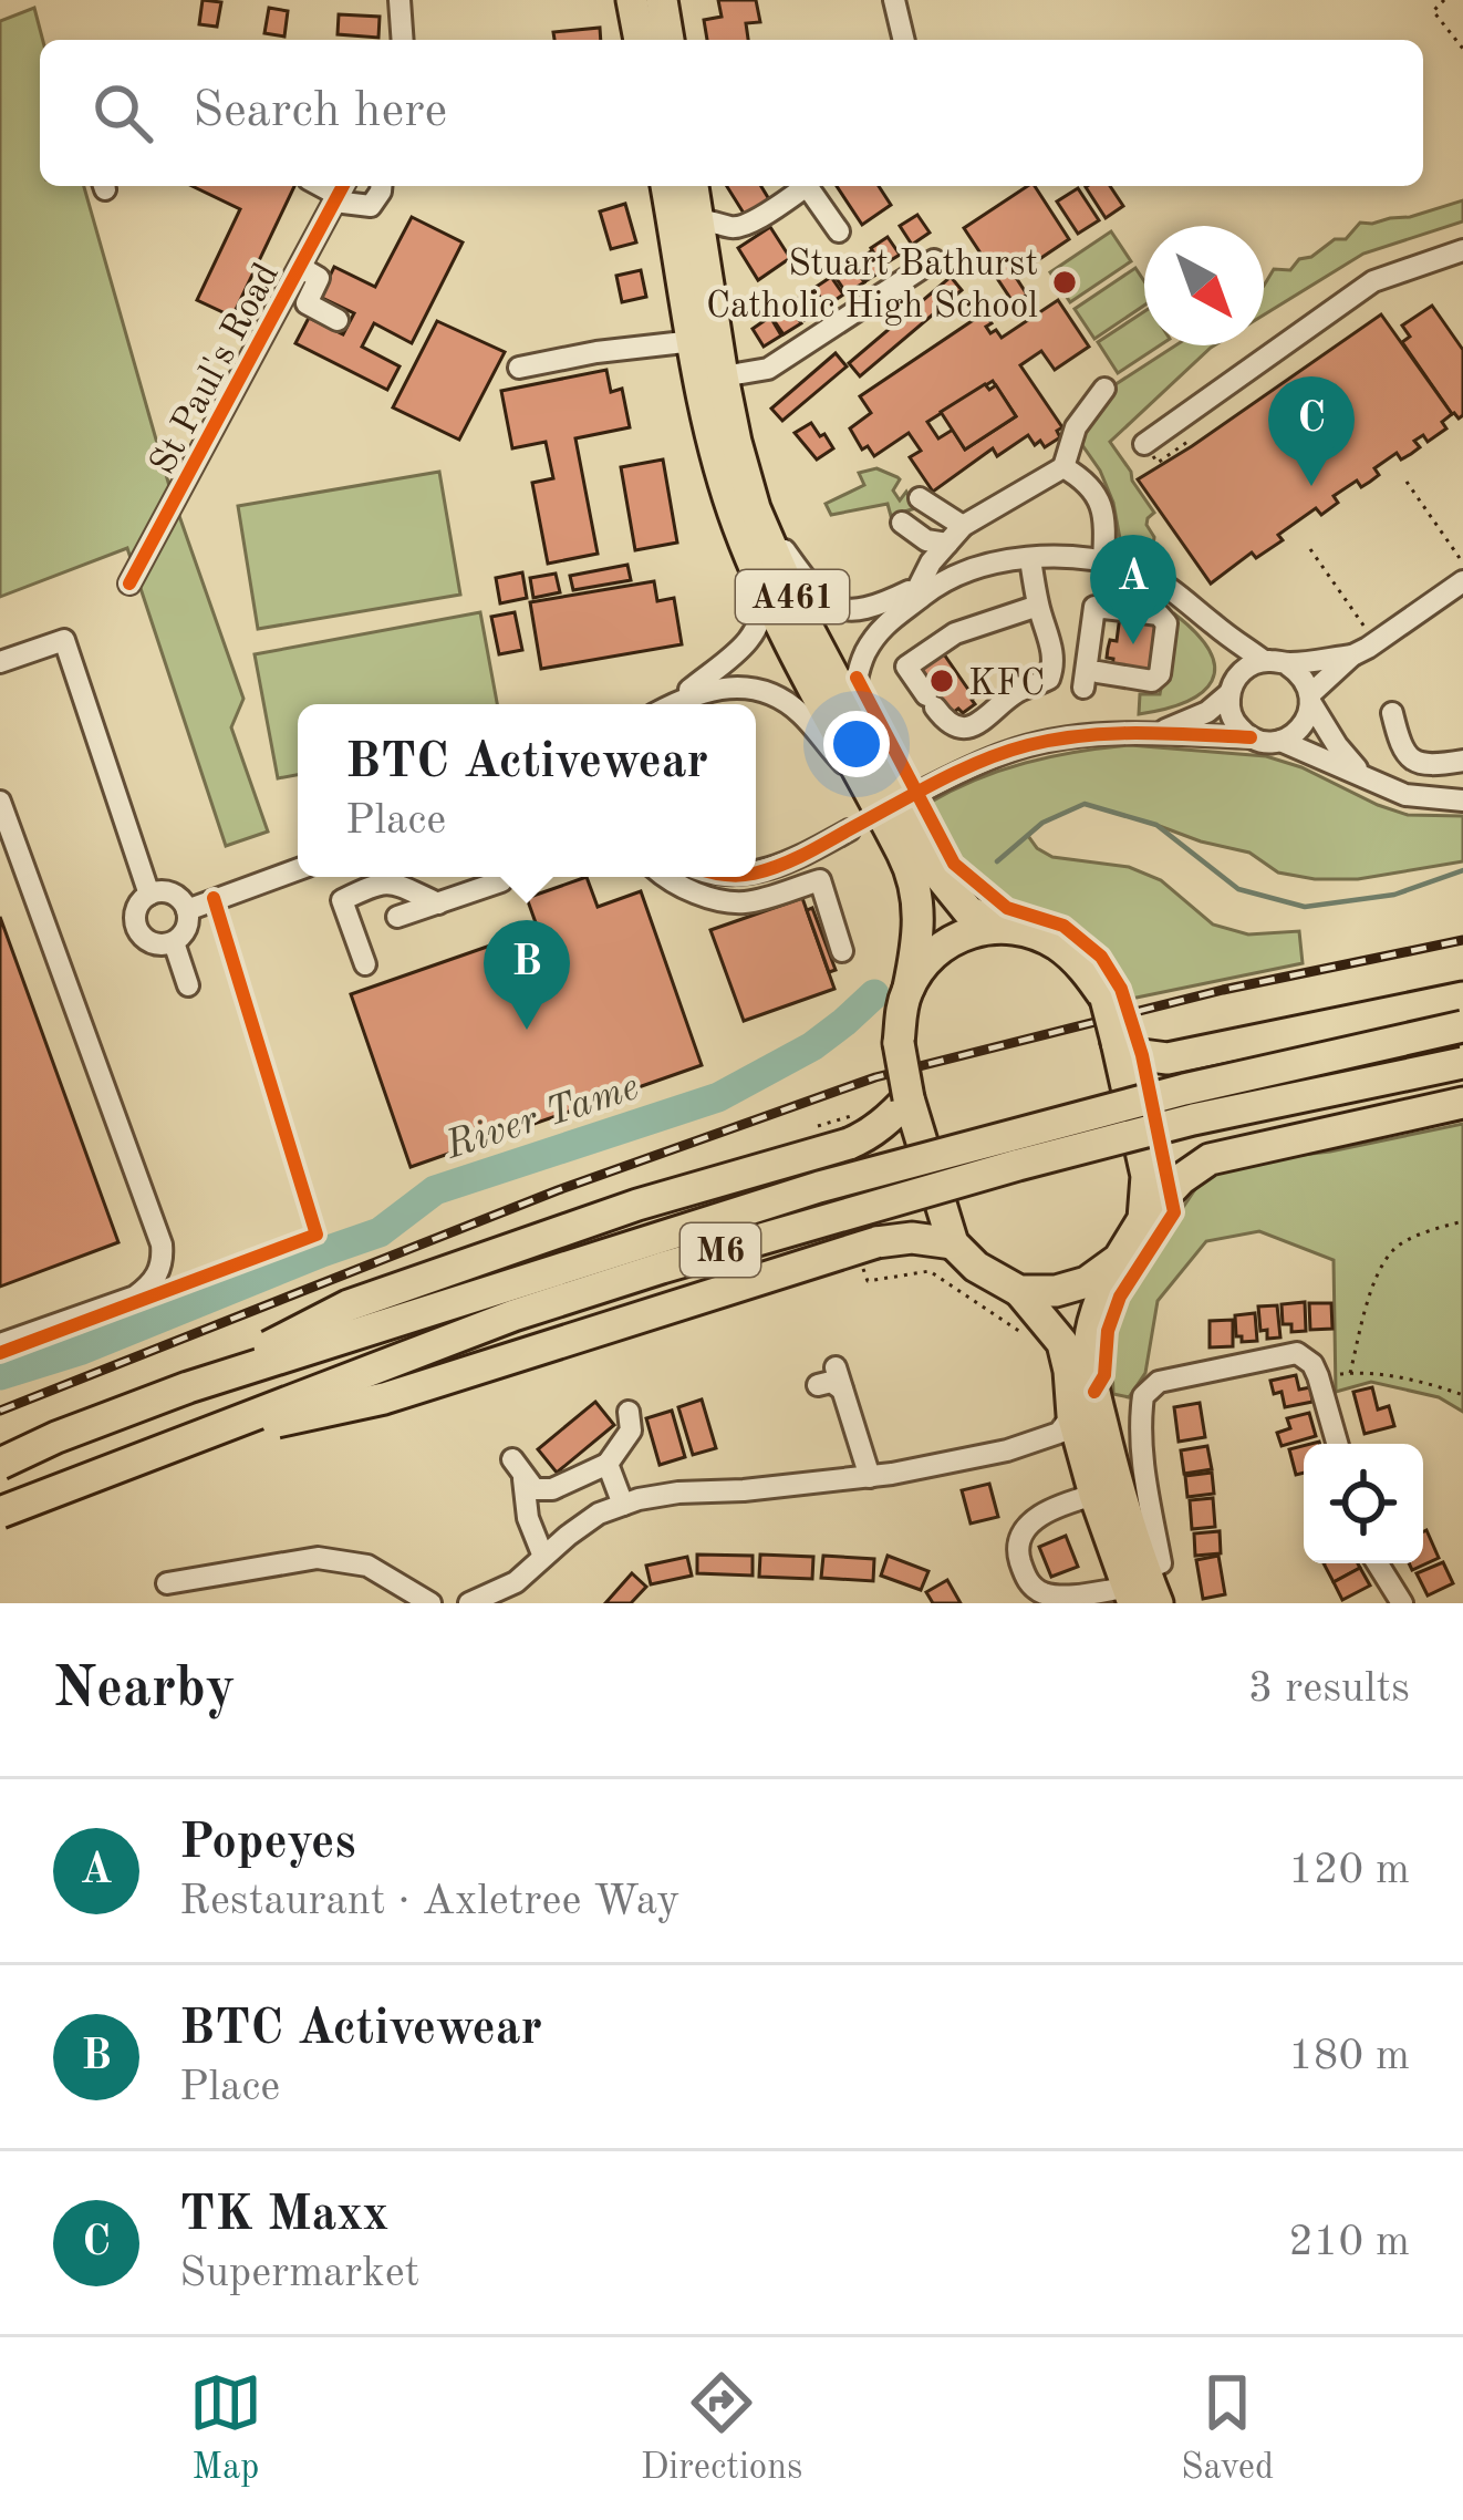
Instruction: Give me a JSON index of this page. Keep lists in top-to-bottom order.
{
  "streets": {
    "highway": ["A461", "M6"],
    "street": ["St Paul's Road"]
  },
  "water": ["River Tame"],
  "places": ["Stuart Bathurst Catholic High School", "KFC"],
  "north": "bottom right",
  "page": {
    "search": "Search here",
    "pins": ["C", "A", "B"],
    "popup": ["BTC Activewear", "Place"],
    "heading": ["Nearby", "3 results"],
    "list": [
      {
        "mark": "A",
        "name": "Popeyes",
        "note": "Restaurant · Axletree Way",
        "value": "120 m"
      },
      {
        "mark": "B",
        "name": "BTC Activewear",
        "note": "Place",
        "value": "180 m"
      },
      {
        "mark": "C",
        "name": "TK Maxx",
        "note": "Supermarket",
        "value": "210 m"
      }
    ],
    "nav": ["Map", "Directions", "Saved"]
  }
}
